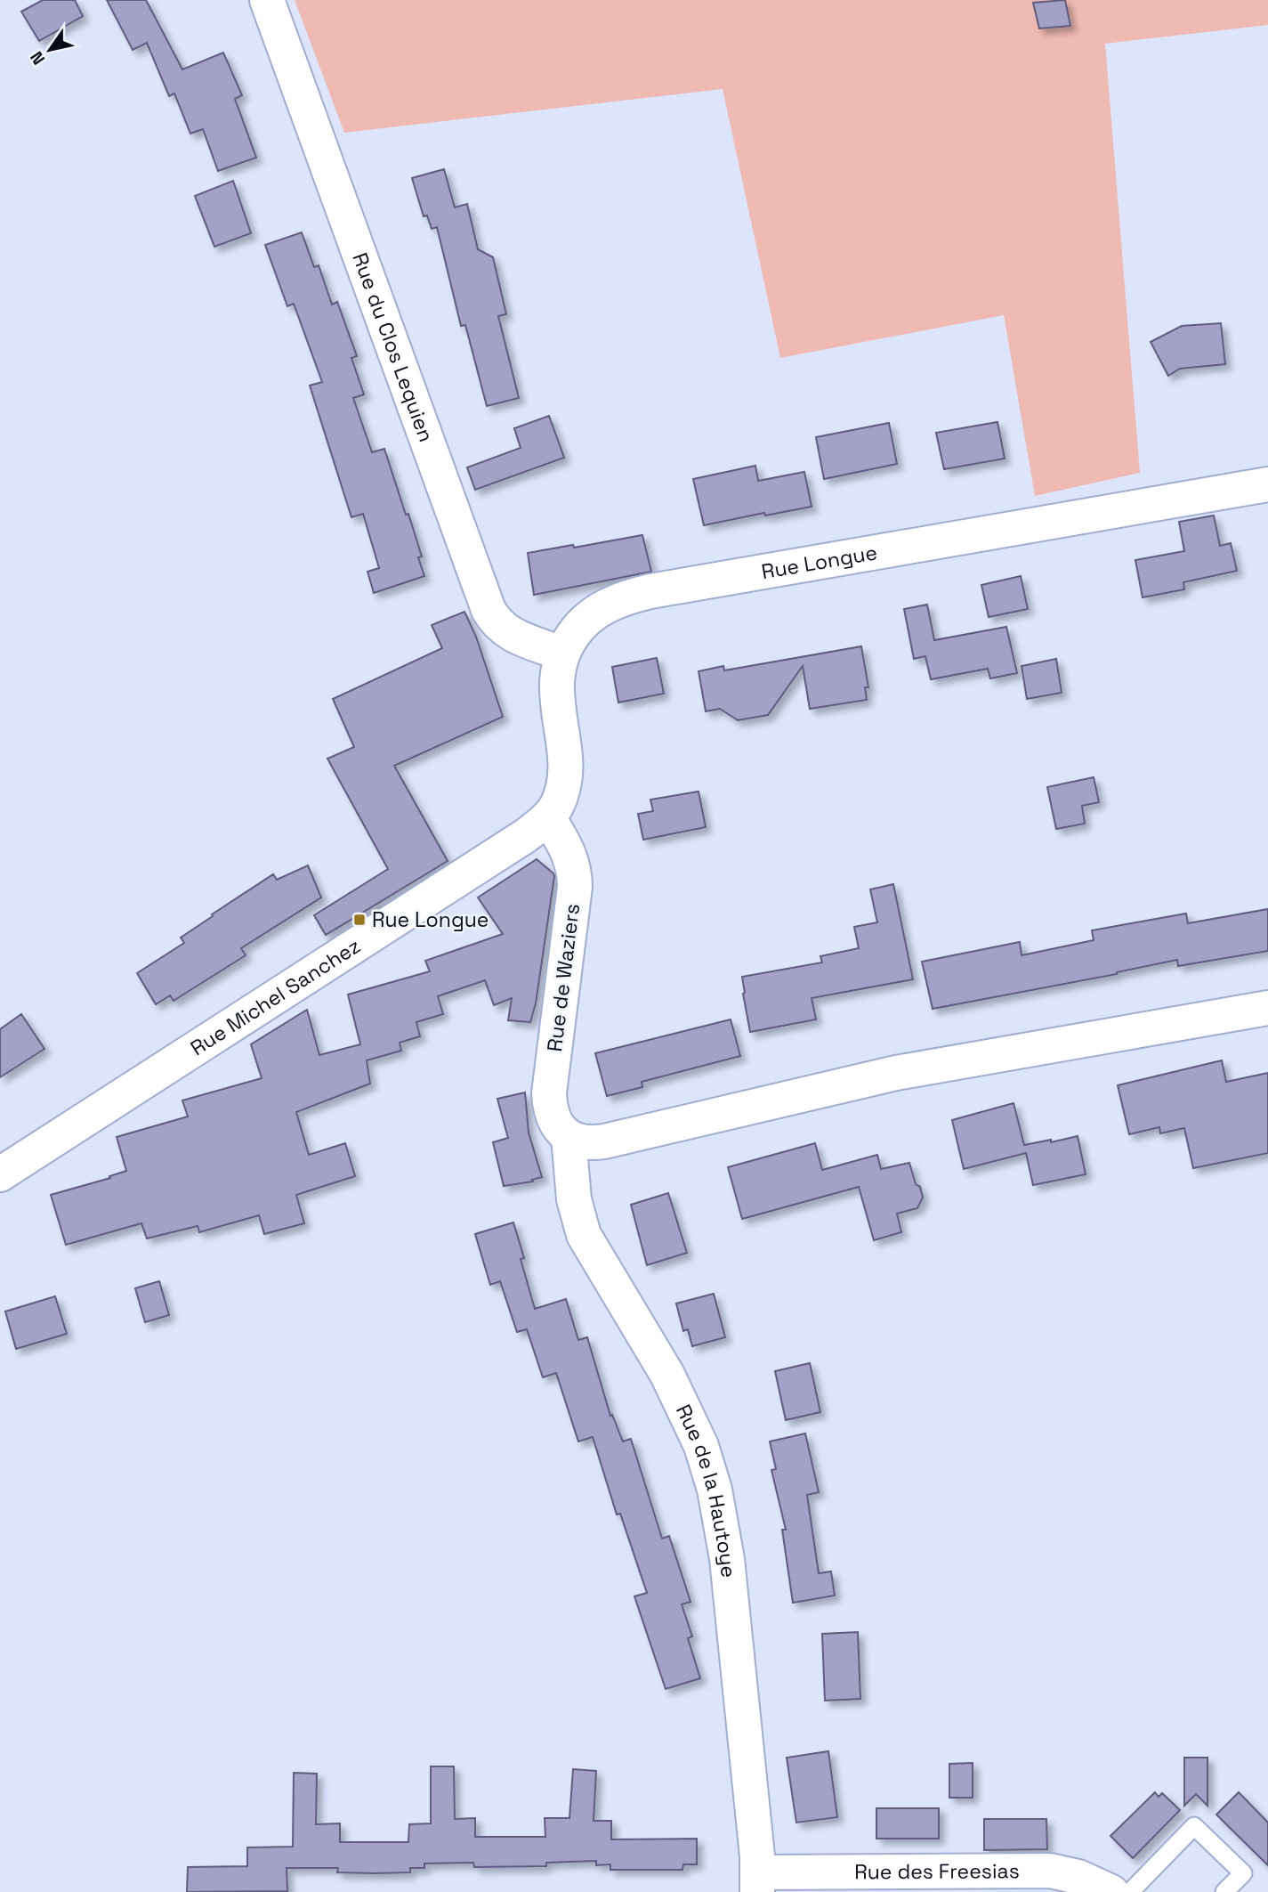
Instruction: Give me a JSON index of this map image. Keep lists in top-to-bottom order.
{
  "streets": {
    "street": [
      "Rue du Clos Lequien",
      "Rue Longue",
      "Rue de Waziers",
      "Rue Michel Sanchez",
      "Rue de la Hautoye",
      "Rue des Freesias"
    ]
  },
  "crossings": [
    ["Rue du Clos Lequien", "Rue Longue"],
    ["Rue Longue", "Rue de Waziers"],
    ["Rue Longue", "Rue Michel Sanchez"],
    ["Rue de Waziers", "Rue Michel Sanchez"],
    ["Rue de Waziers", "Rue de la Hautoye"],
    ["Rue de la Hautoye", "Rue des Freesias"]
  ],
  "places": {
    "transit": ["Rue Longue"]
  },
  "north": "bottom left"
}
